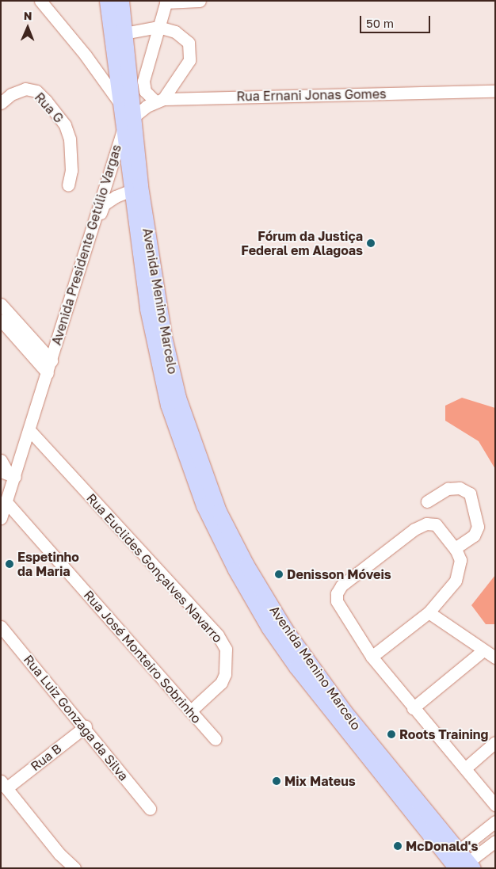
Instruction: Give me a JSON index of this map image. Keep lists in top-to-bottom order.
{
  "streets": {
    "main road": ["Avenida Menino Marcelo"],
    "street": [
      "Rua Ernani Jonas Gomes",
      "Rua G",
      "Avenida Presidente Getúlio Vargas",
      "Rua Euclides Gonçalves Navarro",
      "Rua José Monteiro Sobrinho",
      "Rua Luiz Gonzaga da Silva",
      "Rua B"
    ]
  },
  "crossings": [
    ["Avenida Presidente Getúlio Vargas", "Avenida Menino Marcelo"],
    ["Avenida Presidente Getúlio Vargas", "Rua Euclides Gonçalves Navarro"],
    ["Avenida Presidente Getúlio Vargas", "Rua José Monteiro Sobrinho"],
    ["Rua Euclides Gonçalves Navarro", "Rua José Monteiro Sobrinho"],
    ["Rua Luiz Gonzaga da Silva", "Rua B"]
  ],
  "places": [
    "Fórum da Justiça Federal em Alagoas",
    "Espetinho da Maria",
    "Denisson Móveis",
    "Roots Training",
    "Mix Mateus",
    "McDonald's"
  ],
  "scale_bar": "50 m",
  "north": "top"
}
